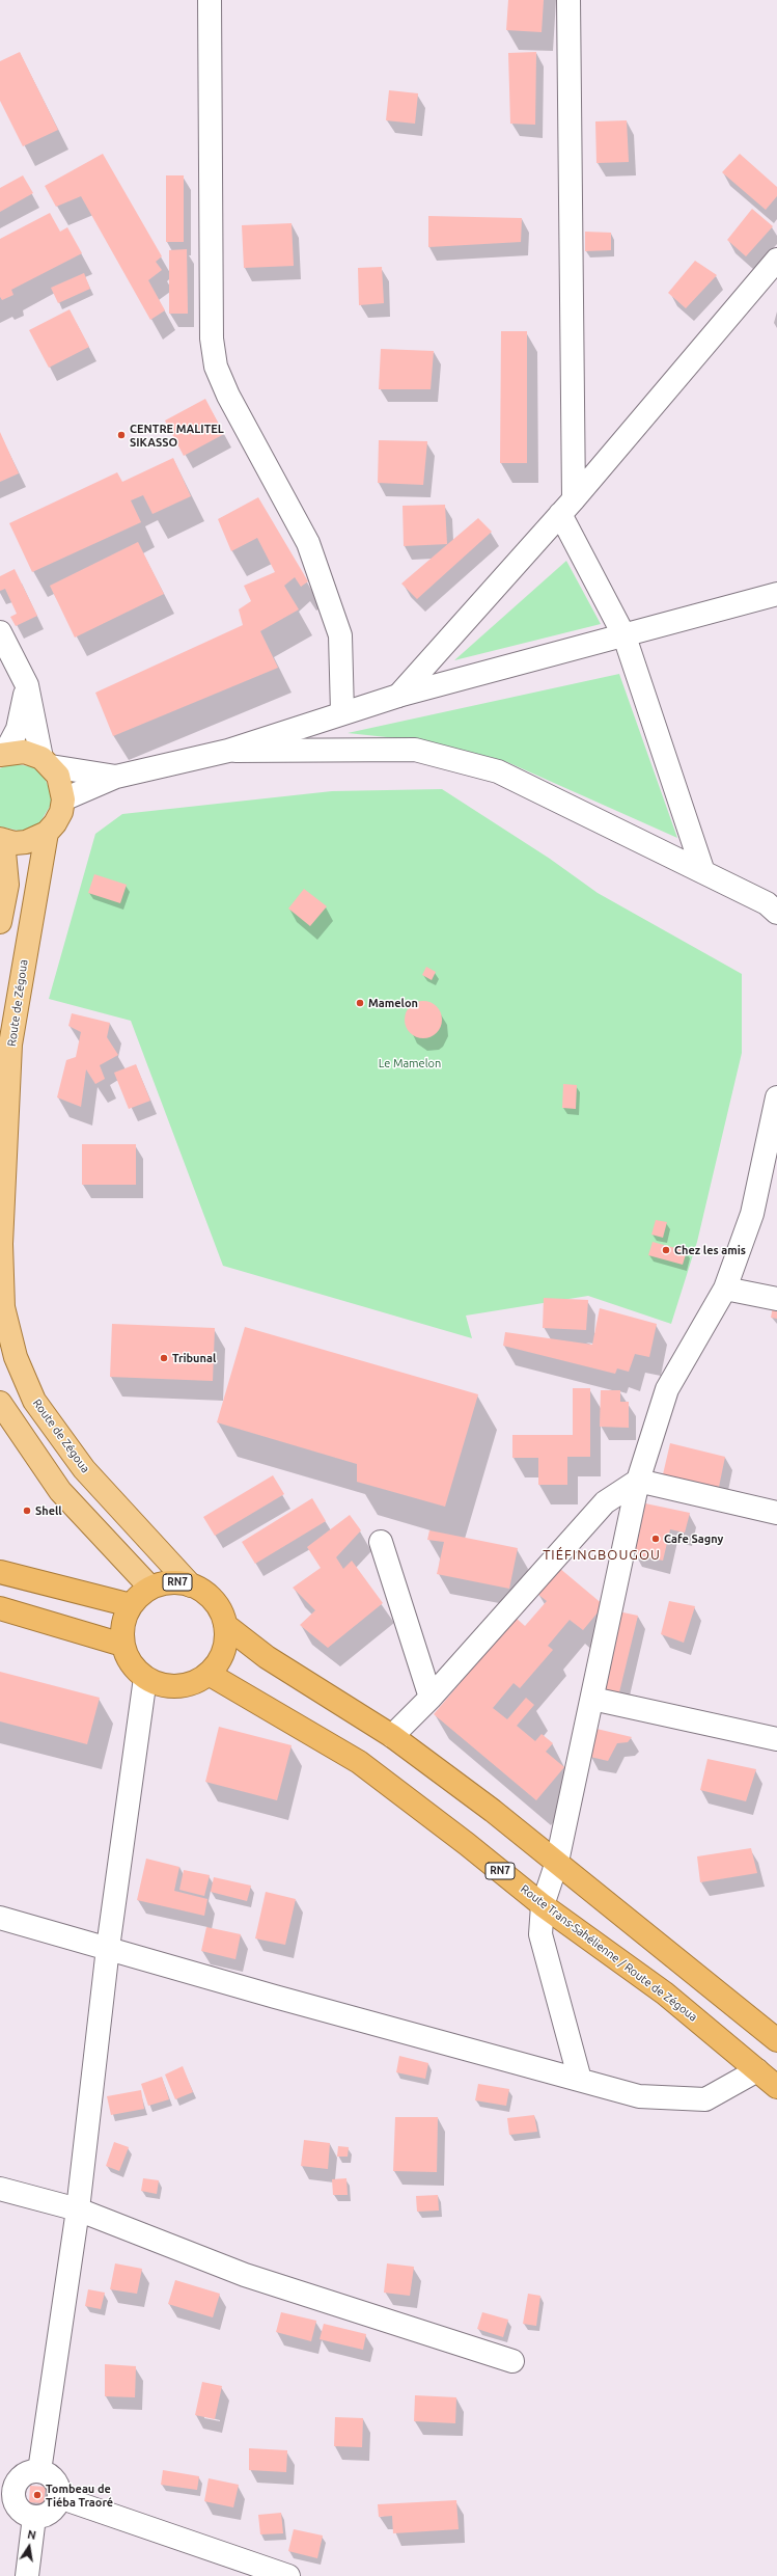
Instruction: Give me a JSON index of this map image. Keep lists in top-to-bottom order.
{
  "streets": {
    "highway": ["RN7", "Route Trans-Sahélienne / Route de Zégoua"],
    "main road": ["Route de Zégoua"]
  },
  "crossings": [
    ["Route de Zégoua", "RN7"],
    ["Route de Zégoua", "Route Trans-Sahélienne / Route de Zégoua"],
    ["RN7", "Route Trans-Sahélienne / Route de Zégoua"]
  ],
  "districts": ["TIÉFINGBOUGOU"],
  "parks": ["Le Mamelon"],
  "places": [
    "CENTRE MALITEL SIKASSO",
    "Mamelon",
    "Chez les amis",
    "Tribunal",
    "Shell",
    "Cafe Sagny",
    "Tombeau de Tiéba Traoré"
  ],
  "north": "top"
}
